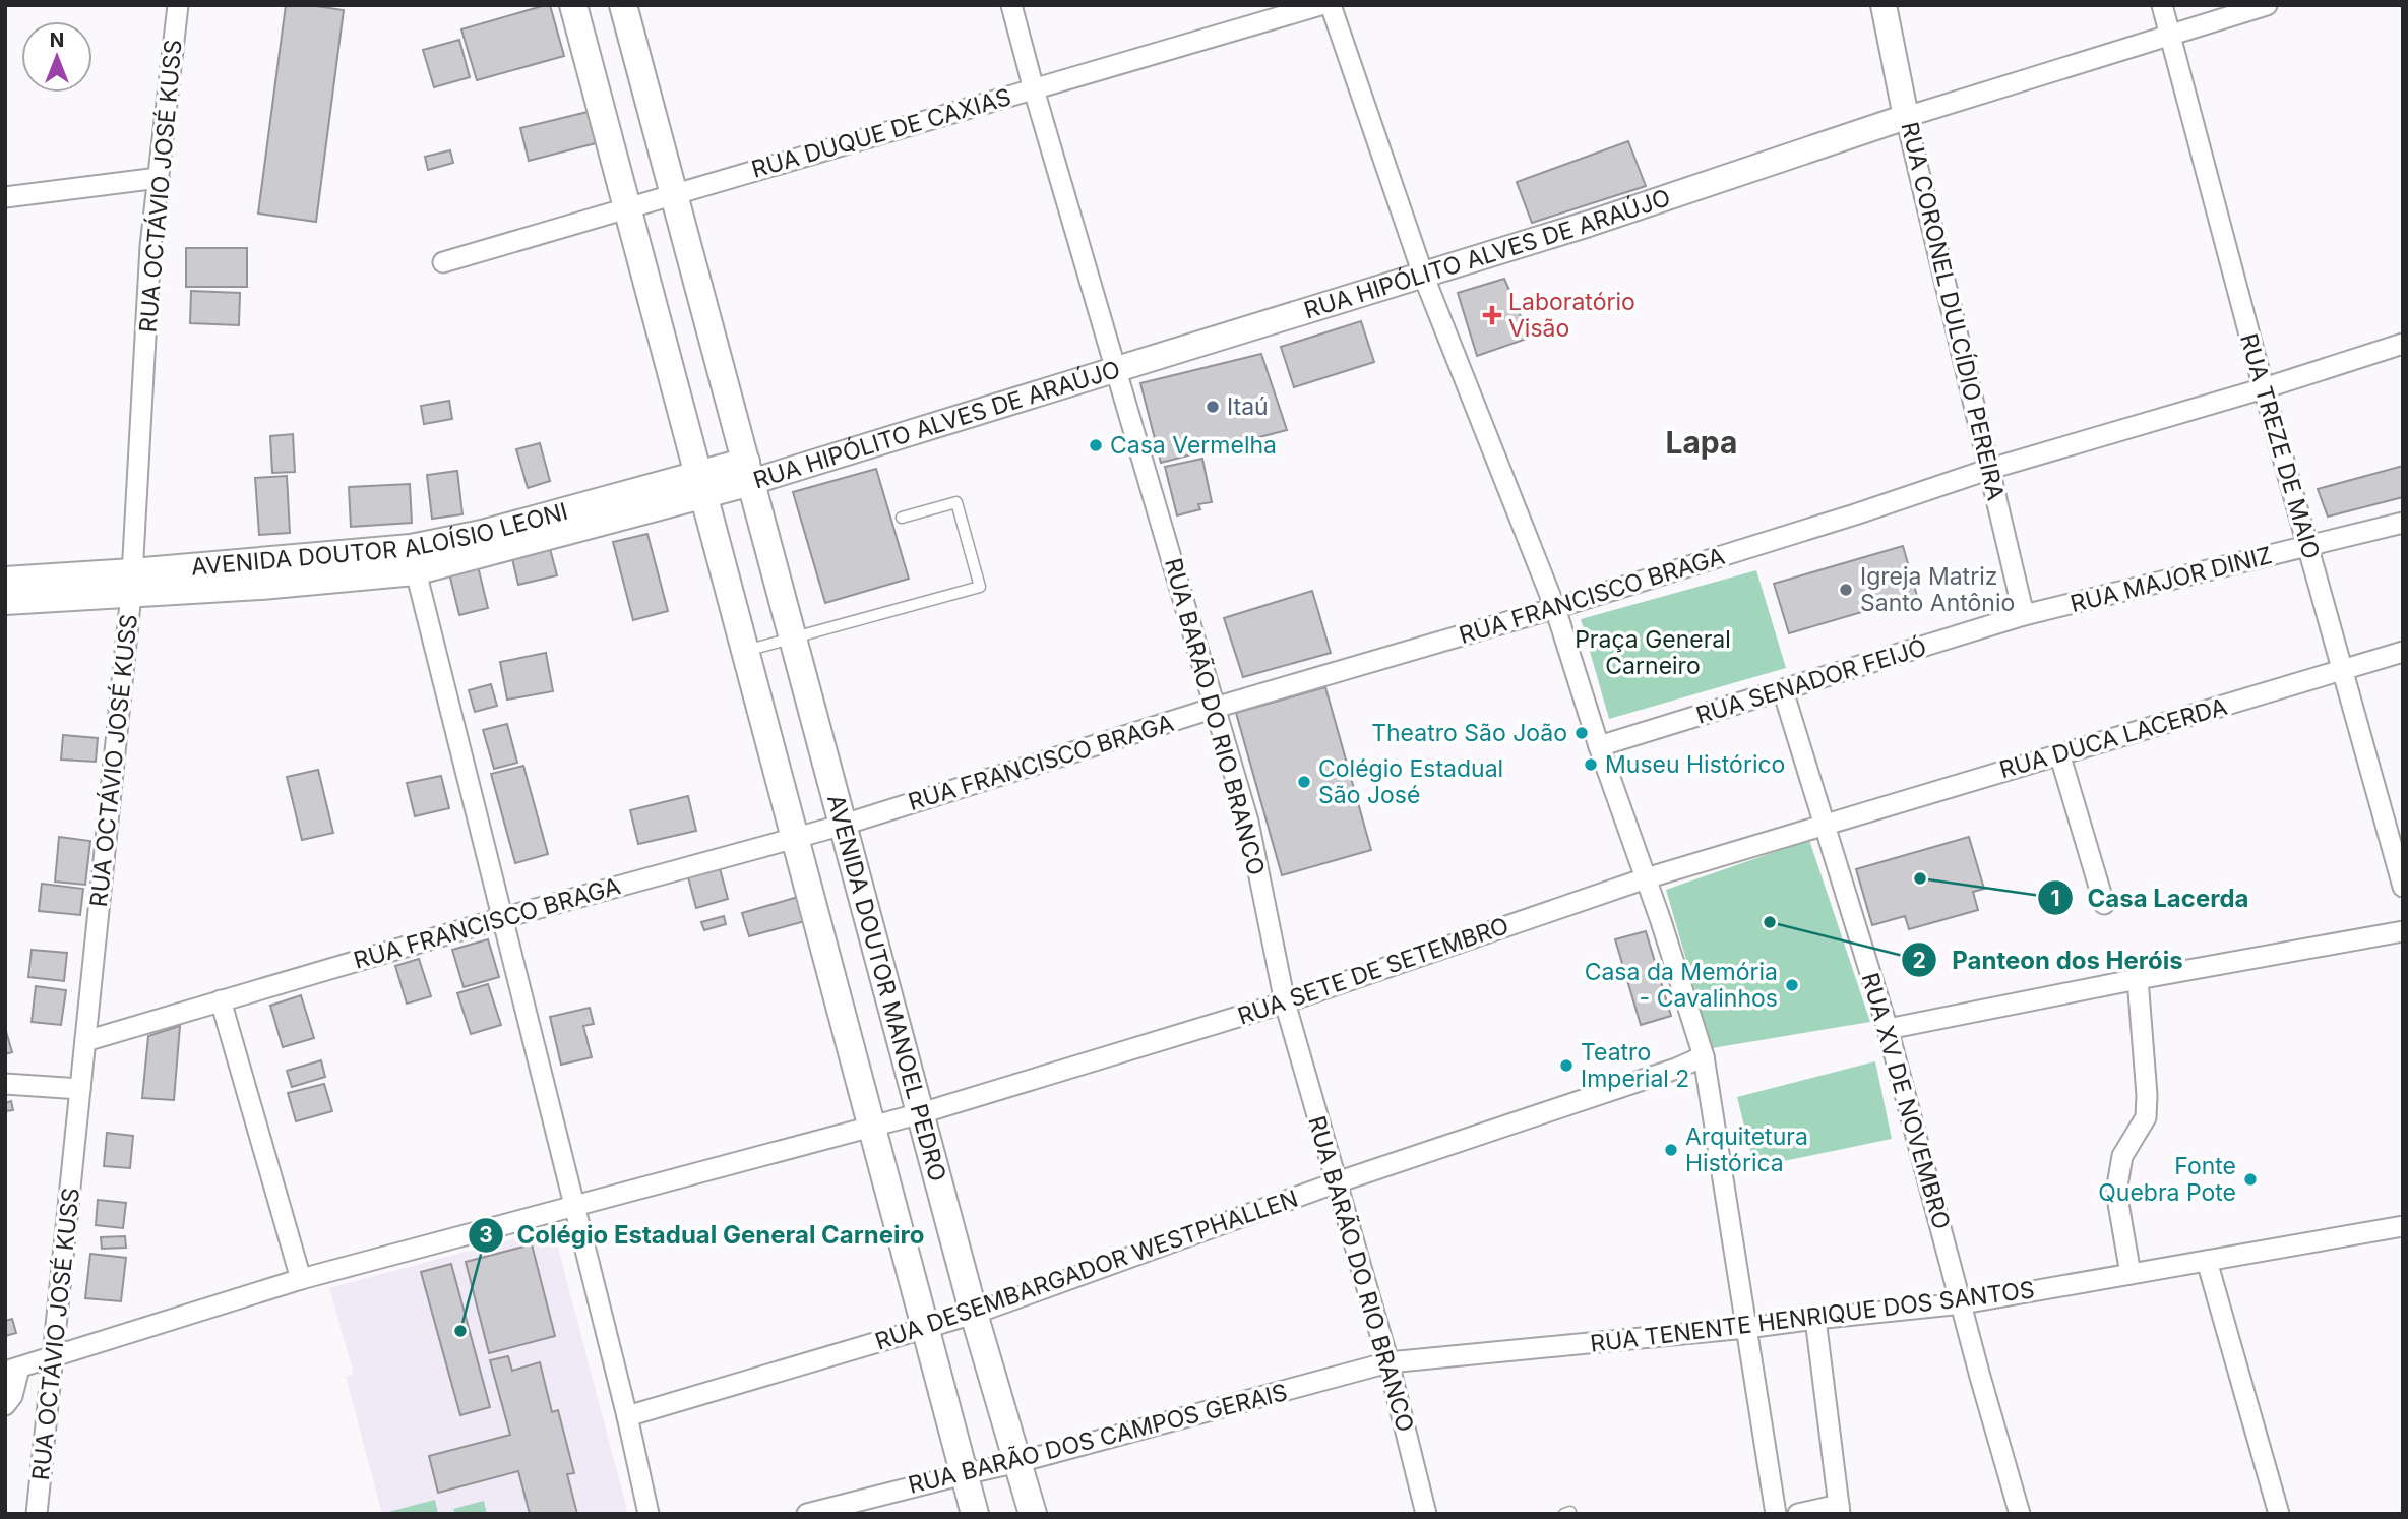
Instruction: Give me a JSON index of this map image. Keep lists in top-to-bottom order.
{
  "streets": {
    "main road": ["AVENIDA DOUTOR ALOÍSIO LEONI", "AVENIDA DOUTOR MANOEL PEDRO"],
    "street": [
      "RUA DUQUE DE CAXIAS",
      "RUA OCTÁVIO JOSÉ KUSS",
      "RUA HIPÓLITO ALVES DE ARAÚJO",
      "RUA CORONEL DULCÍDIO PEREIRA",
      "RUA TREZE DE MAIO",
      "RUA MAJOR DINIZ",
      "RUA FRANCISCO BRAGA",
      "RUA SENADOR FEIJÓ",
      "RUA BARÃO DO RIO BRANCO",
      "RUA DUCA LACERDA",
      "RUA SETE DE SETEMBRO",
      "RUA XV DE NOVEMBRO",
      "RUA DESEMBARGADOR WESTPHALLEN",
      "RUA TENENTE HENRIQUE DOS SANTOS",
      "RUA BARÃO DOS CAMPOS GERAIS"
    ]
  },
  "crossings": [
    ["RUA DUQUE DE CAXIAS", "RUA BARÃO DO RIO BRANCO"],
    ["RUA DUQUE DE CAXIAS", "AVENIDA DOUTOR MANOEL PEDRO"],
    ["RUA OCTÁVIO JOSÉ KUSS", "AVENIDA DOUTOR ALOÍSIO LEONI"],
    ["RUA OCTÁVIO JOSÉ KUSS", "RUA FRANCISCO BRAGA"],
    ["RUA OCTÁVIO JOSÉ KUSS", "RUA SETE DE SETEMBRO"],
    ["RUA HIPÓLITO ALVES DE ARAÚJO", "RUA CORONEL DULCÍDIO PEREIRA"],
    ["RUA HIPÓLITO ALVES DE ARAÚJO", "RUA TREZE DE MAIO"],
    ["RUA HIPÓLITO ALVES DE ARAÚJO", "AVENIDA DOUTOR ALOÍSIO LEONI"],
    ["RUA HIPÓLITO ALVES DE ARAÚJO", "RUA BARÃO DO RIO BRANCO"],
    ["RUA HIPÓLITO ALVES DE ARAÚJO", "AVENIDA DOUTOR MANOEL PEDRO"],
    ["RUA CORONEL DULCÍDIO PEREIRA", "RUA MAJOR DINIZ"],
    ["RUA CORONEL DULCÍDIO PEREIRA", "RUA FRANCISCO BRAGA"],
    ["RUA CORONEL DULCÍDIO PEREIRA", "RUA SENADOR FEIJÓ"],
    ["RUA TREZE DE MAIO", "RUA MAJOR DINIZ"],
    ["RUA TREZE DE MAIO", "RUA FRANCISCO BRAGA"],
    ["RUA TREZE DE MAIO", "RUA DUCA LACERDA"],
    ["AVENIDA DOUTOR ALOÍSIO LEONI", "AVENIDA DOUTOR MANOEL PEDRO"],
    ["RUA MAJOR DINIZ", "RUA SENADOR FEIJÓ"],
    ["RUA FRANCISCO BRAGA", "RUA BARÃO DO RIO BRANCO"],
    ["RUA FRANCISCO BRAGA", "AVENIDA DOUTOR MANOEL PEDRO"],
    ["RUA SENADOR FEIJÓ", "RUA XV DE NOVEMBRO"],
    ["RUA BARÃO DO RIO BRANCO", "RUA SETE DE SETEMBRO"],
    ["RUA BARÃO DO RIO BRANCO", "RUA DESEMBARGADOR WESTPHALLEN"],
    ["RUA BARÃO DO RIO BRANCO", "RUA TENENTE HENRIQUE DOS SANTOS"],
    ["RUA BARÃO DO RIO BRANCO", "RUA BARÃO DOS CAMPOS GERAIS"],
    ["RUA DUCA LACERDA", "RUA SETE DE SETEMBRO"],
    ["RUA DUCA LACERDA", "RUA XV DE NOVEMBRO"],
    ["RUA SETE DE SETEMBRO", "AVENIDA DOUTOR MANOEL PEDRO"],
    ["RUA SETE DE SETEMBRO", "RUA XV DE NOVEMBRO"],
    ["AVENIDA DOUTOR MANOEL PEDRO", "RUA DESEMBARGADOR WESTPHALLEN"],
    ["AVENIDA DOUTOR MANOEL PEDRO", "RUA BARÃO DOS CAMPOS GERAIS"],
    ["RUA XV DE NOVEMBRO", "RUA TENENTE HENRIQUE DOS SANTOS"],
    ["RUA TENENTE HENRIQUE DOS SANTOS", "RUA BARÃO DOS CAMPOS GERAIS"]
  ],
  "districts": ["Lapa"],
  "parks": ["Praça General Carneiro"],
  "places": {
    "health": ["Laboratório Visão"],
    "other": [
      "Itaú",
      "Casa Vermelha",
      "Igreja Matriz Santo Antônio",
      "Theatro São João",
      "Museu Histórico",
      "Colégio Estadual São José",
      "Casa Lacerda",
      "Panteon dos Heróis",
      "Casa da Memória - Cavalinhos",
      "Teatro Imperial 2",
      "Arquitetura Histórica",
      "Fonte Quebra Pote",
      "Colégio Estadual General Carneiro"
    ]
  },
  "north": "top"
}
